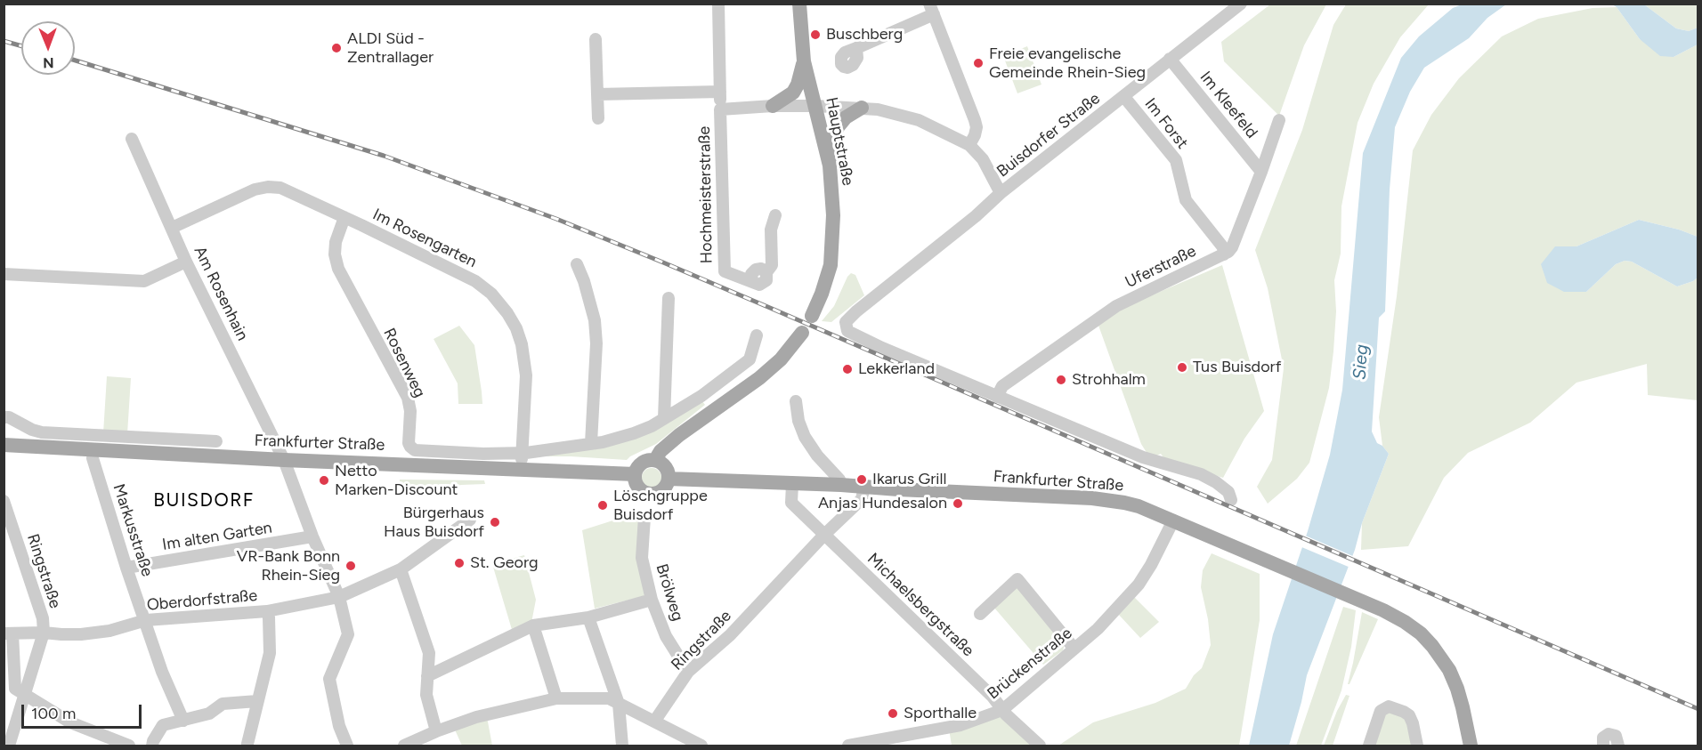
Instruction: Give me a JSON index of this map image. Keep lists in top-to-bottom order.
{
  "streets": {
    "main road": ["Hauptstraße", "Frankfurter Straße"],
    "street": [
      "Im Kleefeld",
      "Im Forst",
      "Buisdorfer Straße",
      "Hochmeisterstraße",
      "Im Rosengarten",
      "Uferstraße",
      "Am Rosenhain",
      "Rosenweg",
      "Markusstraße",
      "Im alten Garten",
      "Ringstraße",
      "Brölweg",
      "Oberdorfstraße",
      "Michaelsbergstraße",
      "Brückenstraße"
    ]
  },
  "crossings": [
    ["Im Kleefeld", "Buisdorfer Straße"],
    ["Im Forst", "Buisdorfer Straße"],
    ["Im Forst", "Uferstraße"],
    ["Buisdorfer Straße", "Hauptstraße"],
    ["Buisdorfer Straße", "Hochmeisterstraße"],
    ["Buisdorfer Straße", "Uferstraße"],
    ["Hauptstraße", "Hochmeisterstraße"],
    ["Im Rosengarten", "Am Rosenhain"],
    ["Im Rosengarten", "Rosenweg"],
    ["Im Rosengarten", "Frankfurter Straße"],
    ["Am Rosenhain", "Frankfurter Straße"],
    ["Am Rosenhain", "Im alten Garten"],
    ["Am Rosenhain", "Oberdorfstraße"],
    ["Frankfurter Straße", "Ringstraße"],
    ["Frankfurter Straße", "Michaelsbergstraße"],
    ["Frankfurter Straße", "Brückenstraße"],
    ["Markusstraße", "Im alten Garten"],
    ["Markusstraße", "Oberdorfstraße"],
    ["Ringstraße", "Brölweg"],
    ["Ringstraße", "Oberdorfstraße"],
    ["Ringstraße", "Michaelsbergstraße"],
    ["Michaelsbergstraße", "Brückenstraße"]
  ],
  "districts": ["BUISDORF"],
  "water": ["Sieg"],
  "places": [
    "Buschberg",
    "ALDI Süd - Zentrallager",
    "Freie evangelische Gemeinde Rhein-Sieg",
    "Tus Buisdorf",
    "Lekkerland",
    "Strohhalm",
    "Ikarus Grill",
    "Netto Marken-Discount",
    "Anjas Hundesalon",
    "Löschgruppe Buisdorf",
    "Bürgerhaus Haus Buisdorf",
    "St. Georg",
    "VR-Bank Bonn Rhein-Sieg",
    "Sporthalle"
  ],
  "scale_bar": "100 m",
  "north": "bottom"
}
